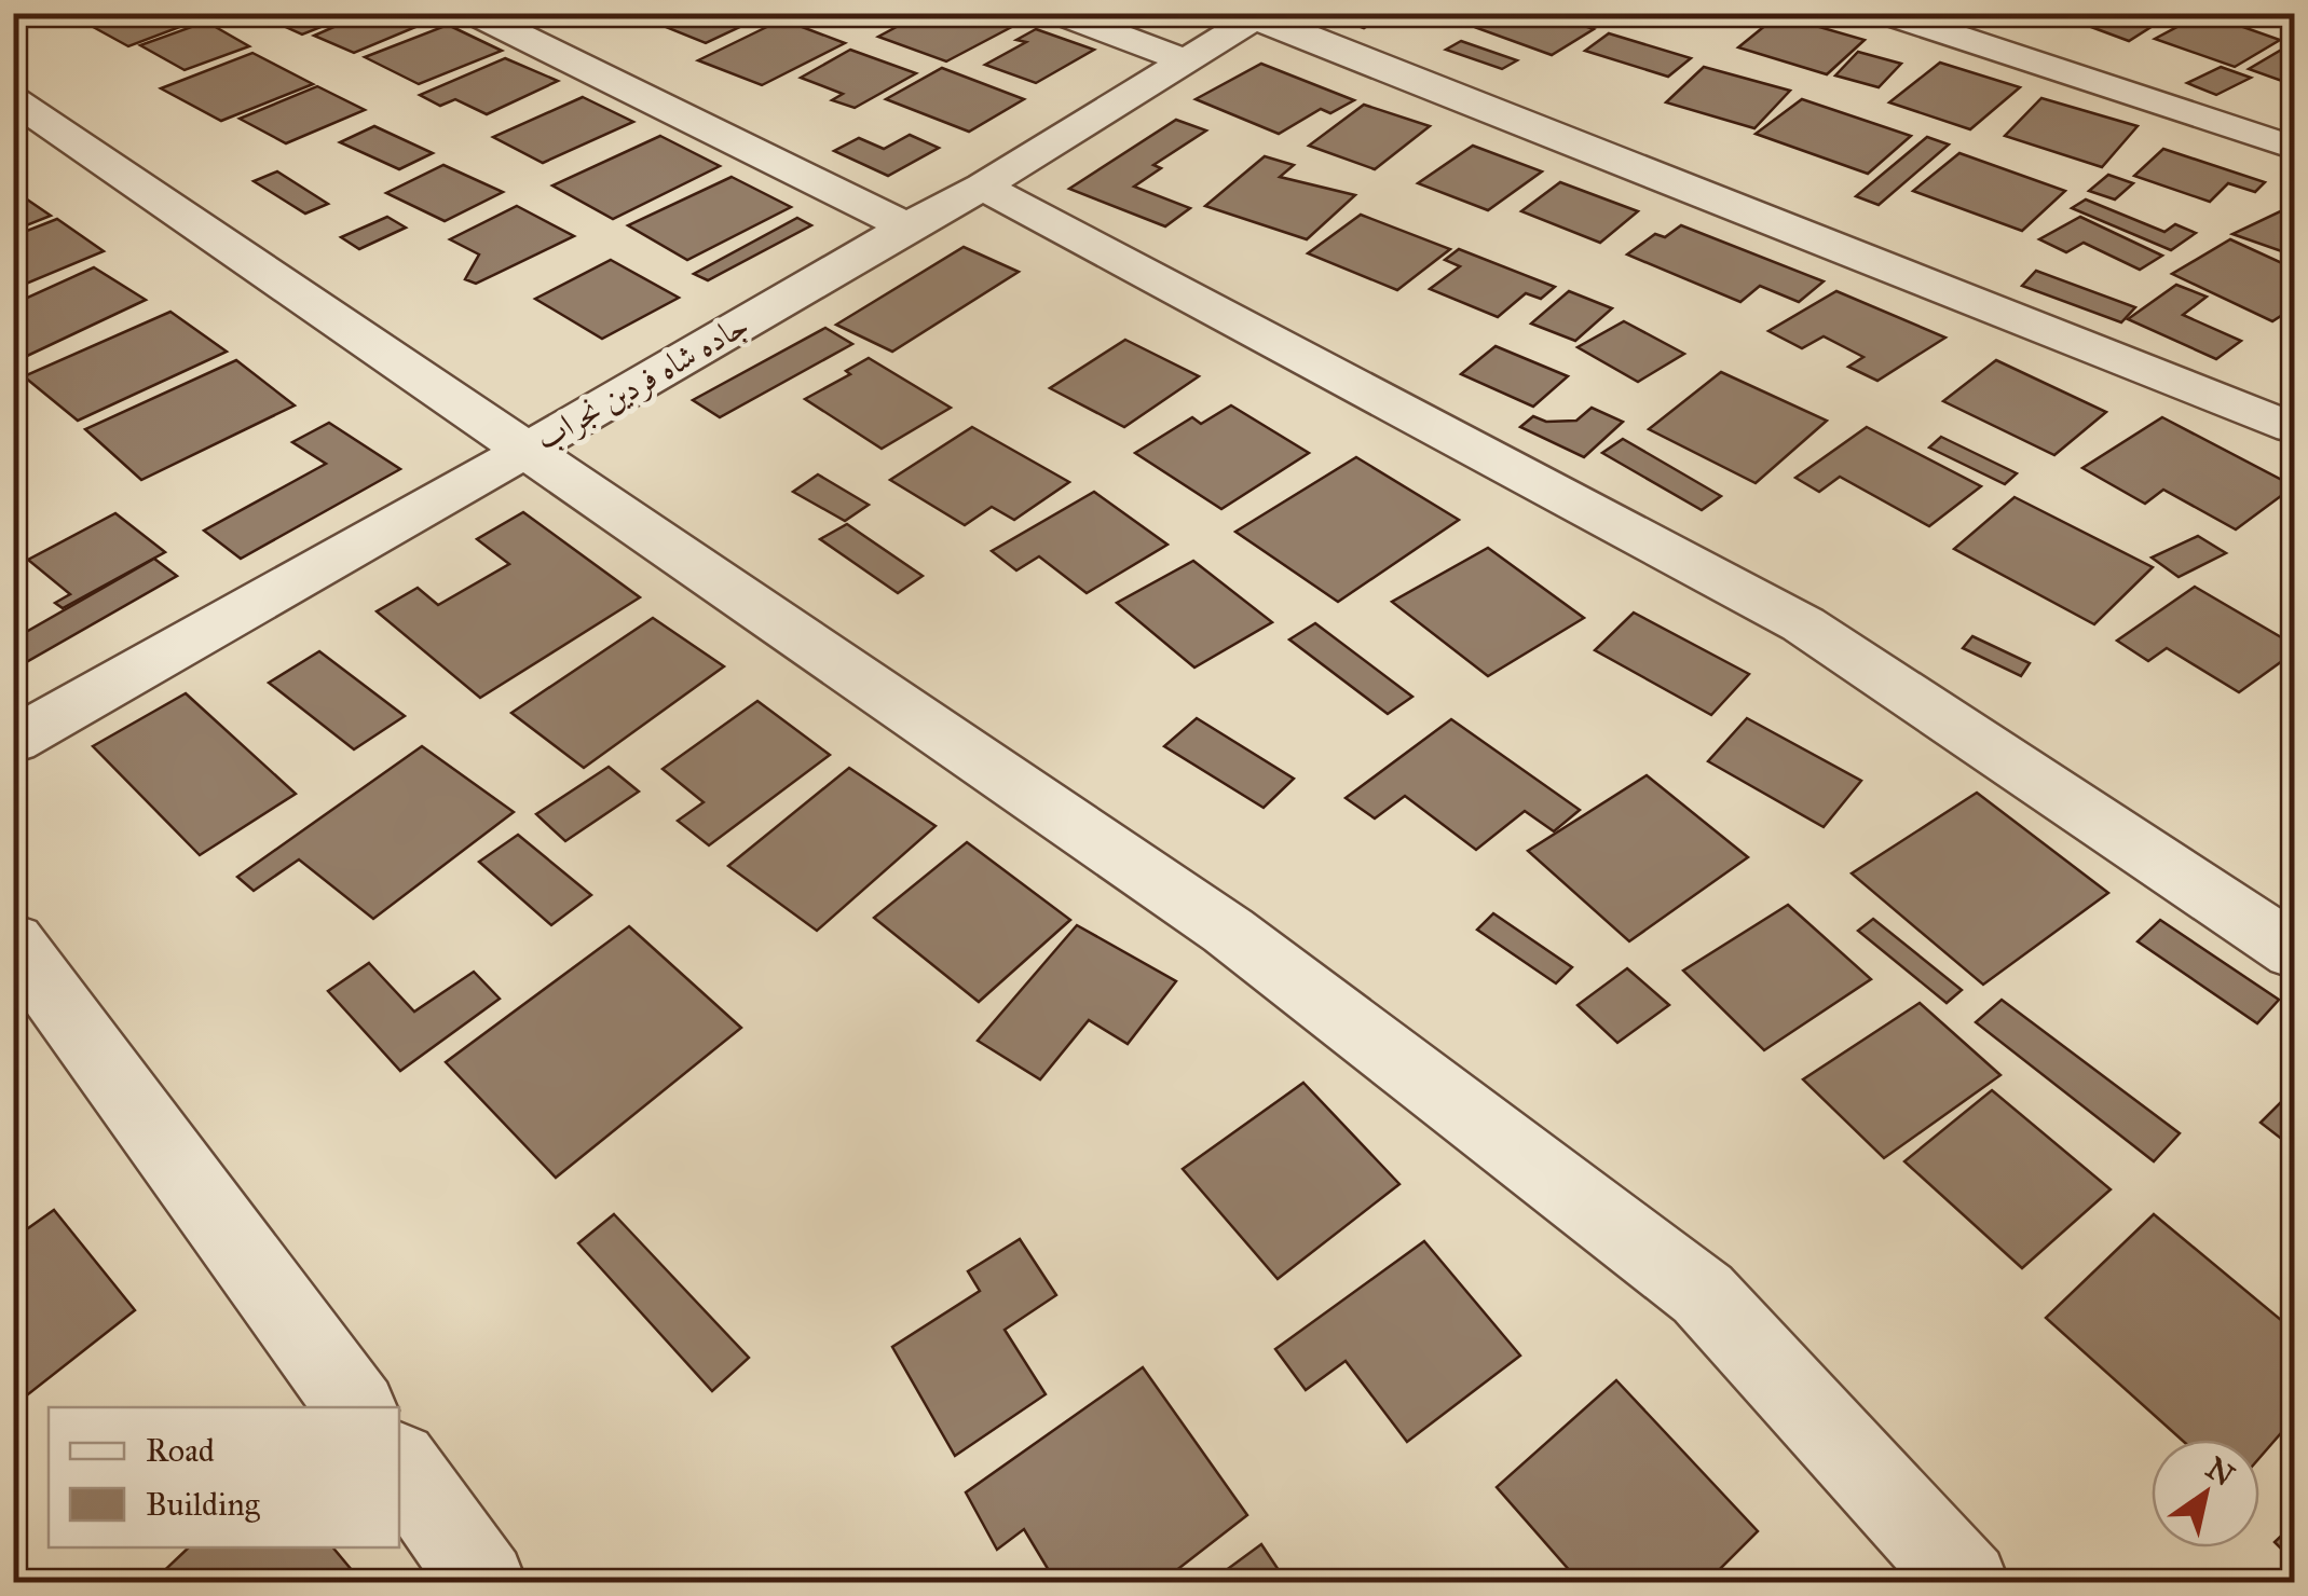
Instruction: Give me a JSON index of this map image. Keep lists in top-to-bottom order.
{
  "streets": {
    "street": ["جاده شاه فردین نجراب"]
  },
  "legend": ["Road", "Building"],
  "north": "top right"
}
